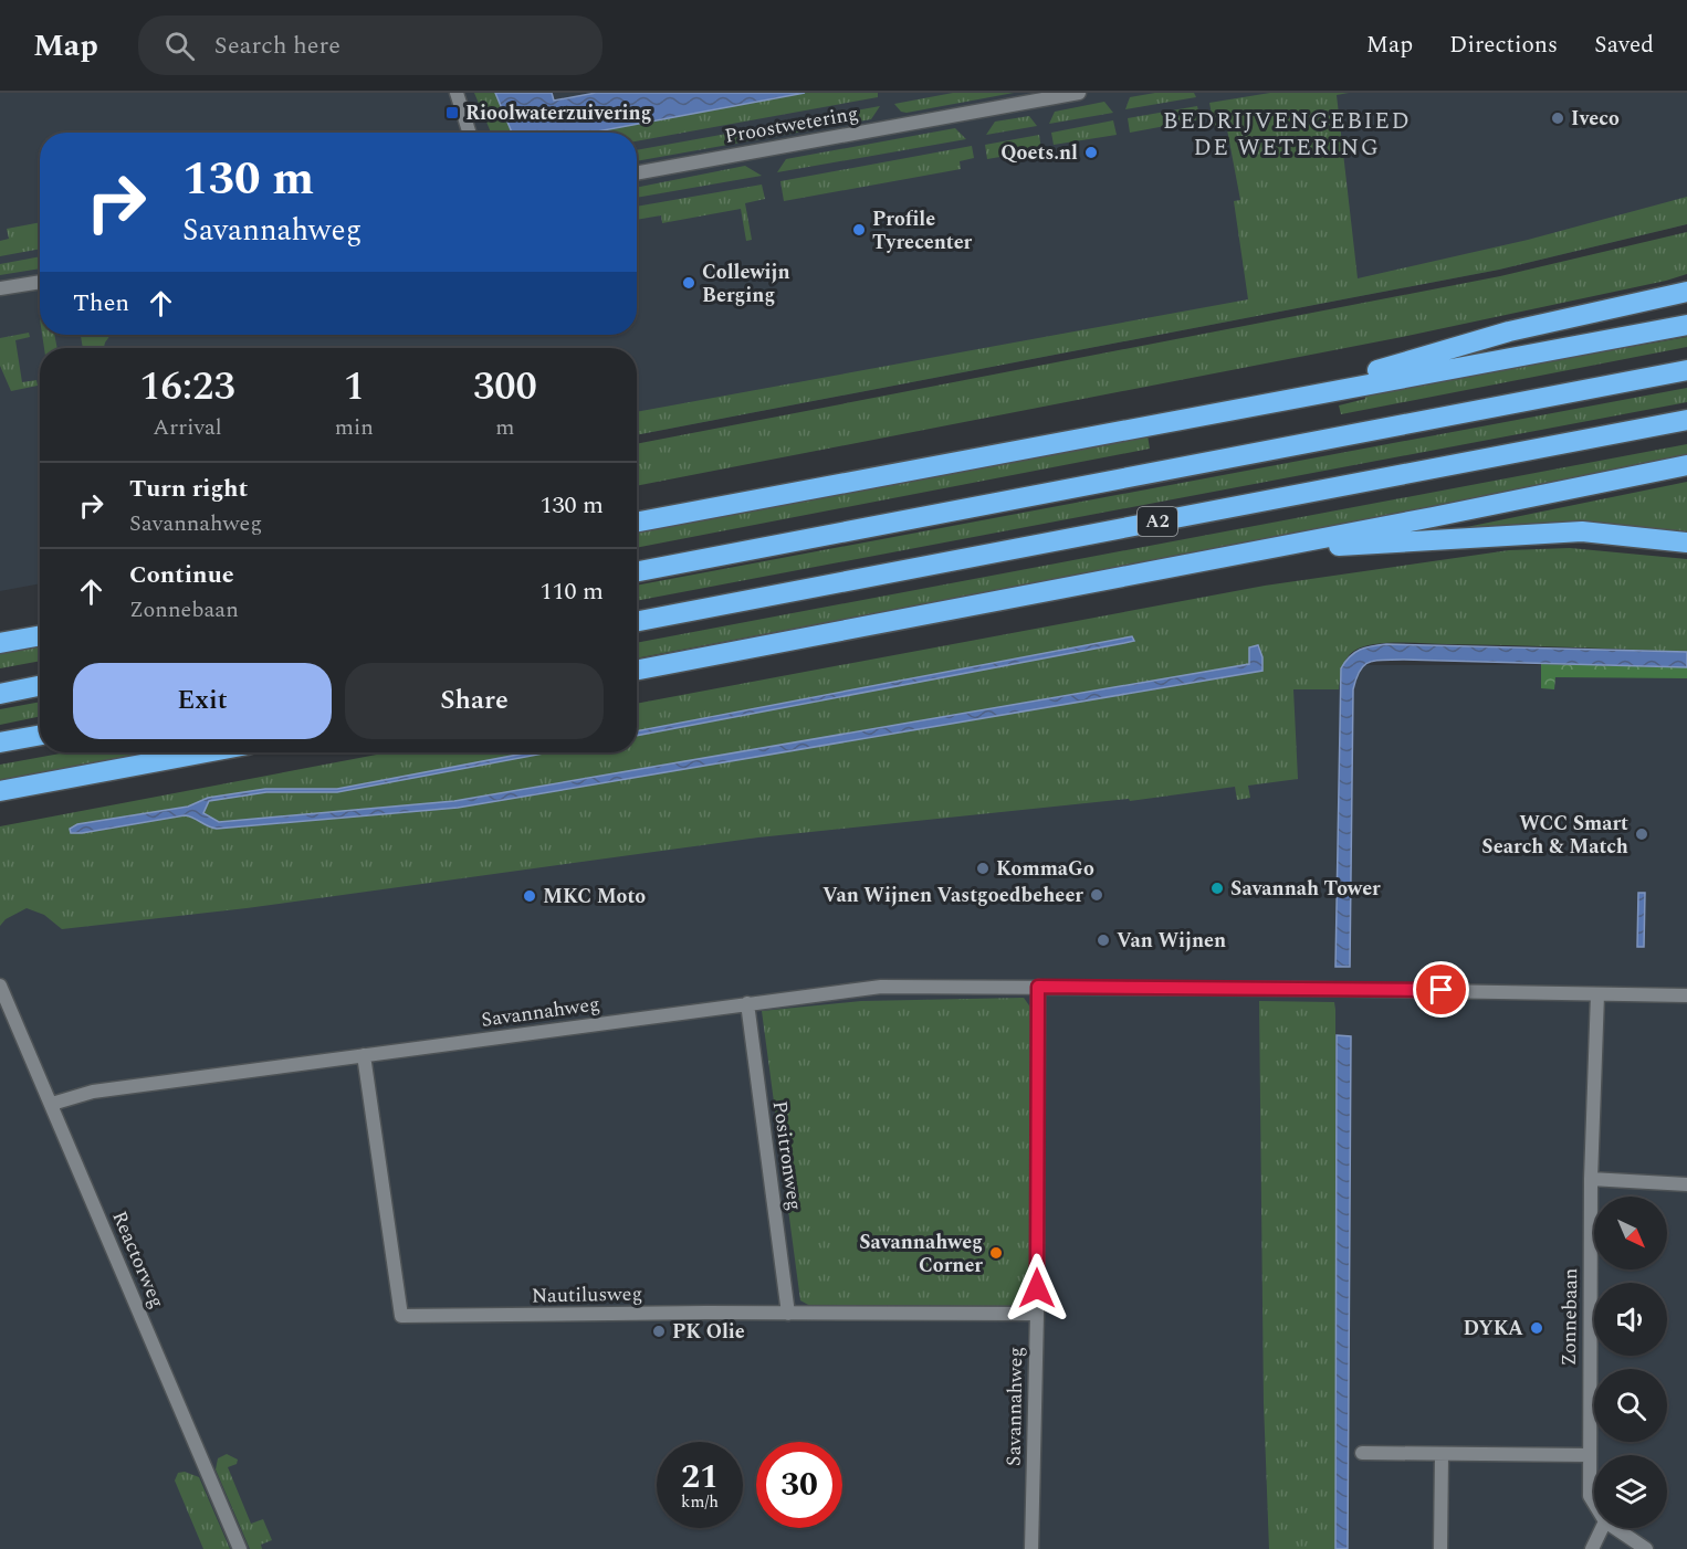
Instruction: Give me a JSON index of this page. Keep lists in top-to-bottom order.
{
  "streets": {
    "highway": ["A2"],
    "street": [
      "Proostwetering",
      "Savannahweg",
      "Positronweg",
      "Reactorweg",
      "Nautilusweg",
      "Zonnebaan"
    ]
  },
  "crossings": [
    ["Savannahweg", "Positronweg"],
    ["Savannahweg", "Reactorweg"],
    ["Savannahweg", "Nautilusweg"],
    ["Savannahweg", "Zonnebaan"],
    ["Positronweg", "Nautilusweg"]
  ],
  "districts": ["BEDRIJVENGEBIED DE WETERING"],
  "places": {
    "transit": ["Rioolwaterzuivering"],
    "other": [
      "Iveco",
      "Qoets.nl",
      "Profile Tyrecenter",
      "Collewijn Berging",
      "WCC Smart Search & Match",
      "KommaGo",
      "Savannah Tower",
      "Van Wijnen Vastgoedbeheer",
      "MKC Moto",
      "Van Wijnen",
      "Savannahweg Corner",
      "DYKA",
      "PK Olie"
    ]
  },
  "north": "bottom right",
  "page": {
    "header": "Map",
    "search": "Search here",
    "nav": ["Map", "Directions", "Saved"],
    "turn": ["130 m", "Savannahweg"],
    "then": "Then",
    "eta": [
      "16:23",
      "Arrival",
      "1",
      "min",
      "300",
      "m"
    ],
    "list": [
      {
        "name": "Turn right",
        "note": "Savannahweg",
        "value": "130 m"
      },
      {
        "name": "Continue",
        "note": "Zonnebaan",
        "value": "110 m"
      }
    ],
    "buttons": ["Exit", "Share"],
    "speed": "21 km/h",
    "limit": "30"
  }
}
